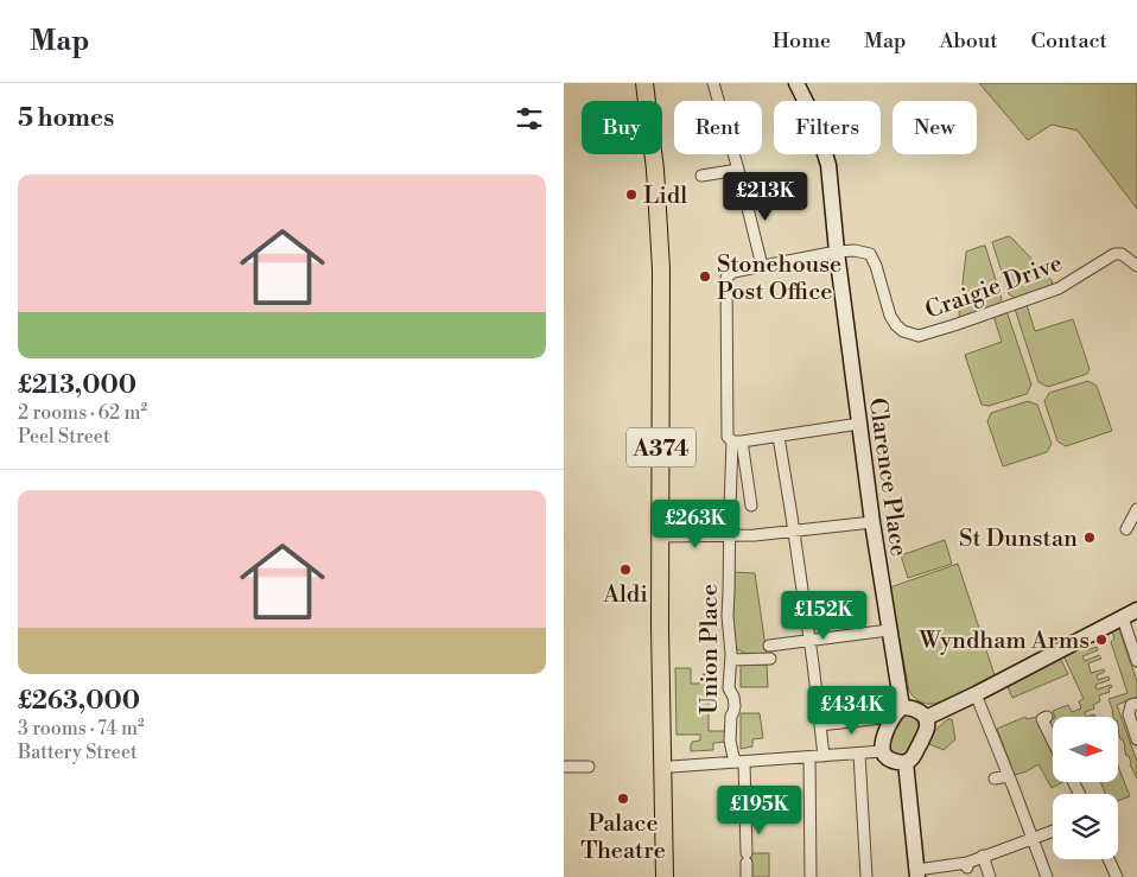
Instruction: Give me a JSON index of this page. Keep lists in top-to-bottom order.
{
  "streets": {
    "main road": ["A374"],
    "street": ["Craigie Drive", "Clarence Place", "Union Place"]
  },
  "crossings": [
    ["Craigie Drive", "Clarence Place"]
  ],
  "places": [
    "Lidl",
    "Stonehouse Post Office",
    "St Dunstan",
    "Aldi",
    "Wyndham Arms",
    "Palace Theatre"
  ],
  "north": "right",
  "page": {
    "header": "Map",
    "nav": [
      "Home",
      "Map",
      "About",
      "Contact"
    ],
    "heading": "5 homes",
    "chip": [
      "Buy",
      "Rent",
      "Filters",
      "New"
    ],
    "list": [
      {
        "name": "£213,000",
        "note": "2 rooms · 62 m² · Peel Street"
      },
      {
        "name": "£263,000",
        "note": "3 rooms · 74 m² · Battery Street"
      }
    ],
    "price": [
      "£213K",
      "£263K",
      "£152K",
      "£434K",
      "£195K"
    ]
  }
}
